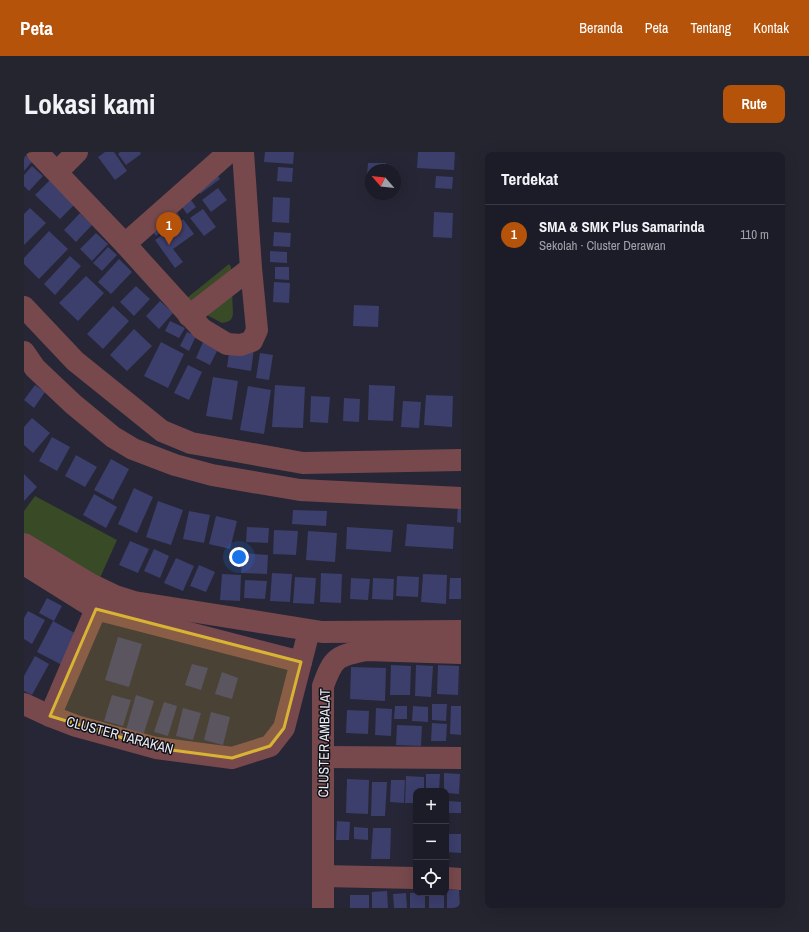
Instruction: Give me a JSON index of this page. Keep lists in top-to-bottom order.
{
  "streets": {
    "street": ["CLUSTER TARAKAN", "CLUSTER AMBALAT"]
  },
  "north": "top left",
  "page": {
    "header": "Peta",
    "nav": [
      "Beranda",
      "Peta",
      "Tentang",
      "Kontak"
    ],
    "title": "Lokasi kami",
    "buttons": "Rute",
    "heading": "Terdekat",
    "list": [
      {
        "mark": "1",
        "name": "SMA & SMK Plus Samarinda",
        "note": "Sekolah · Cluster Derawan",
        "value": "110 m"
      }
    ],
    "pins": "1",
    "map_buttons": ["+", "−"]
  }
}
